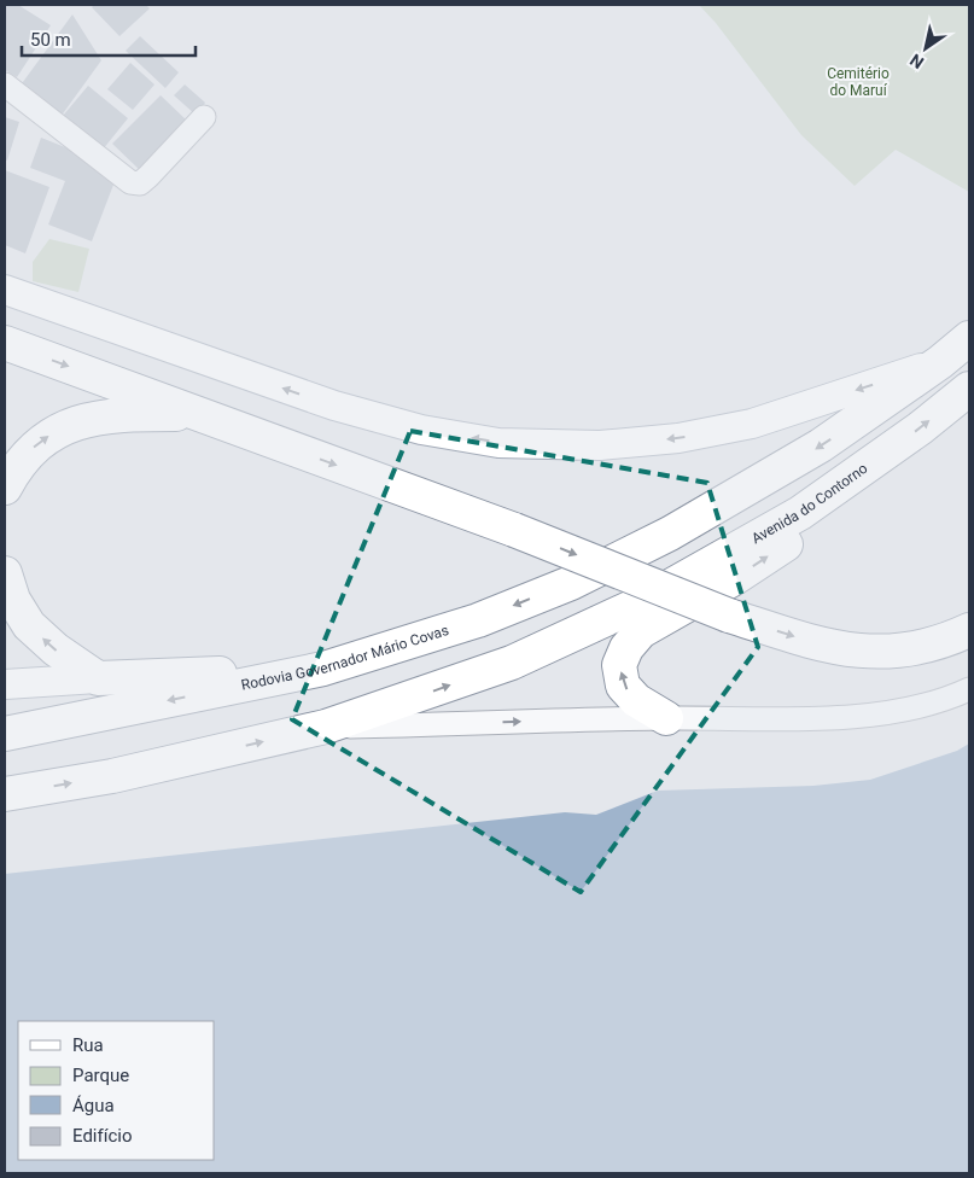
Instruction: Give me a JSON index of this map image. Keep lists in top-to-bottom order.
{
  "streets": {
    "highway": ["Avenida do Contorno", "Rodovia Governador Mário Covas"]
  },
  "one_way": ["Avenida do Contorno"],
  "parks": ["Cemitério do Maruí"],
  "legend": [
    "Rua",
    "Parque",
    "Água",
    "Edifício"
  ],
  "scale_bar": "50 m",
  "north": "bottom left"
}
